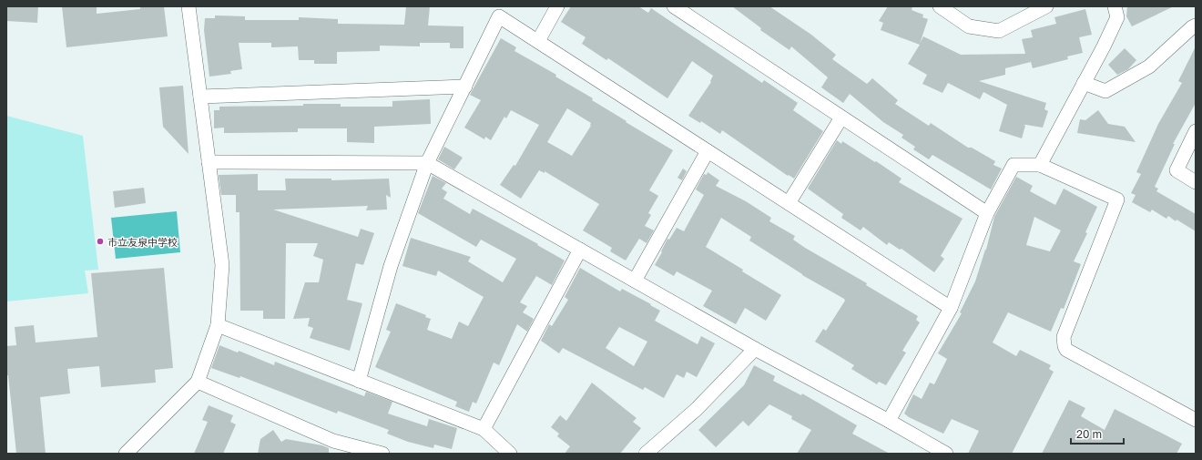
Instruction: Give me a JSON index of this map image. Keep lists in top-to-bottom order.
{
  "places": ["市立友泉中学校"],
  "scale_bar": "20 m"
}
